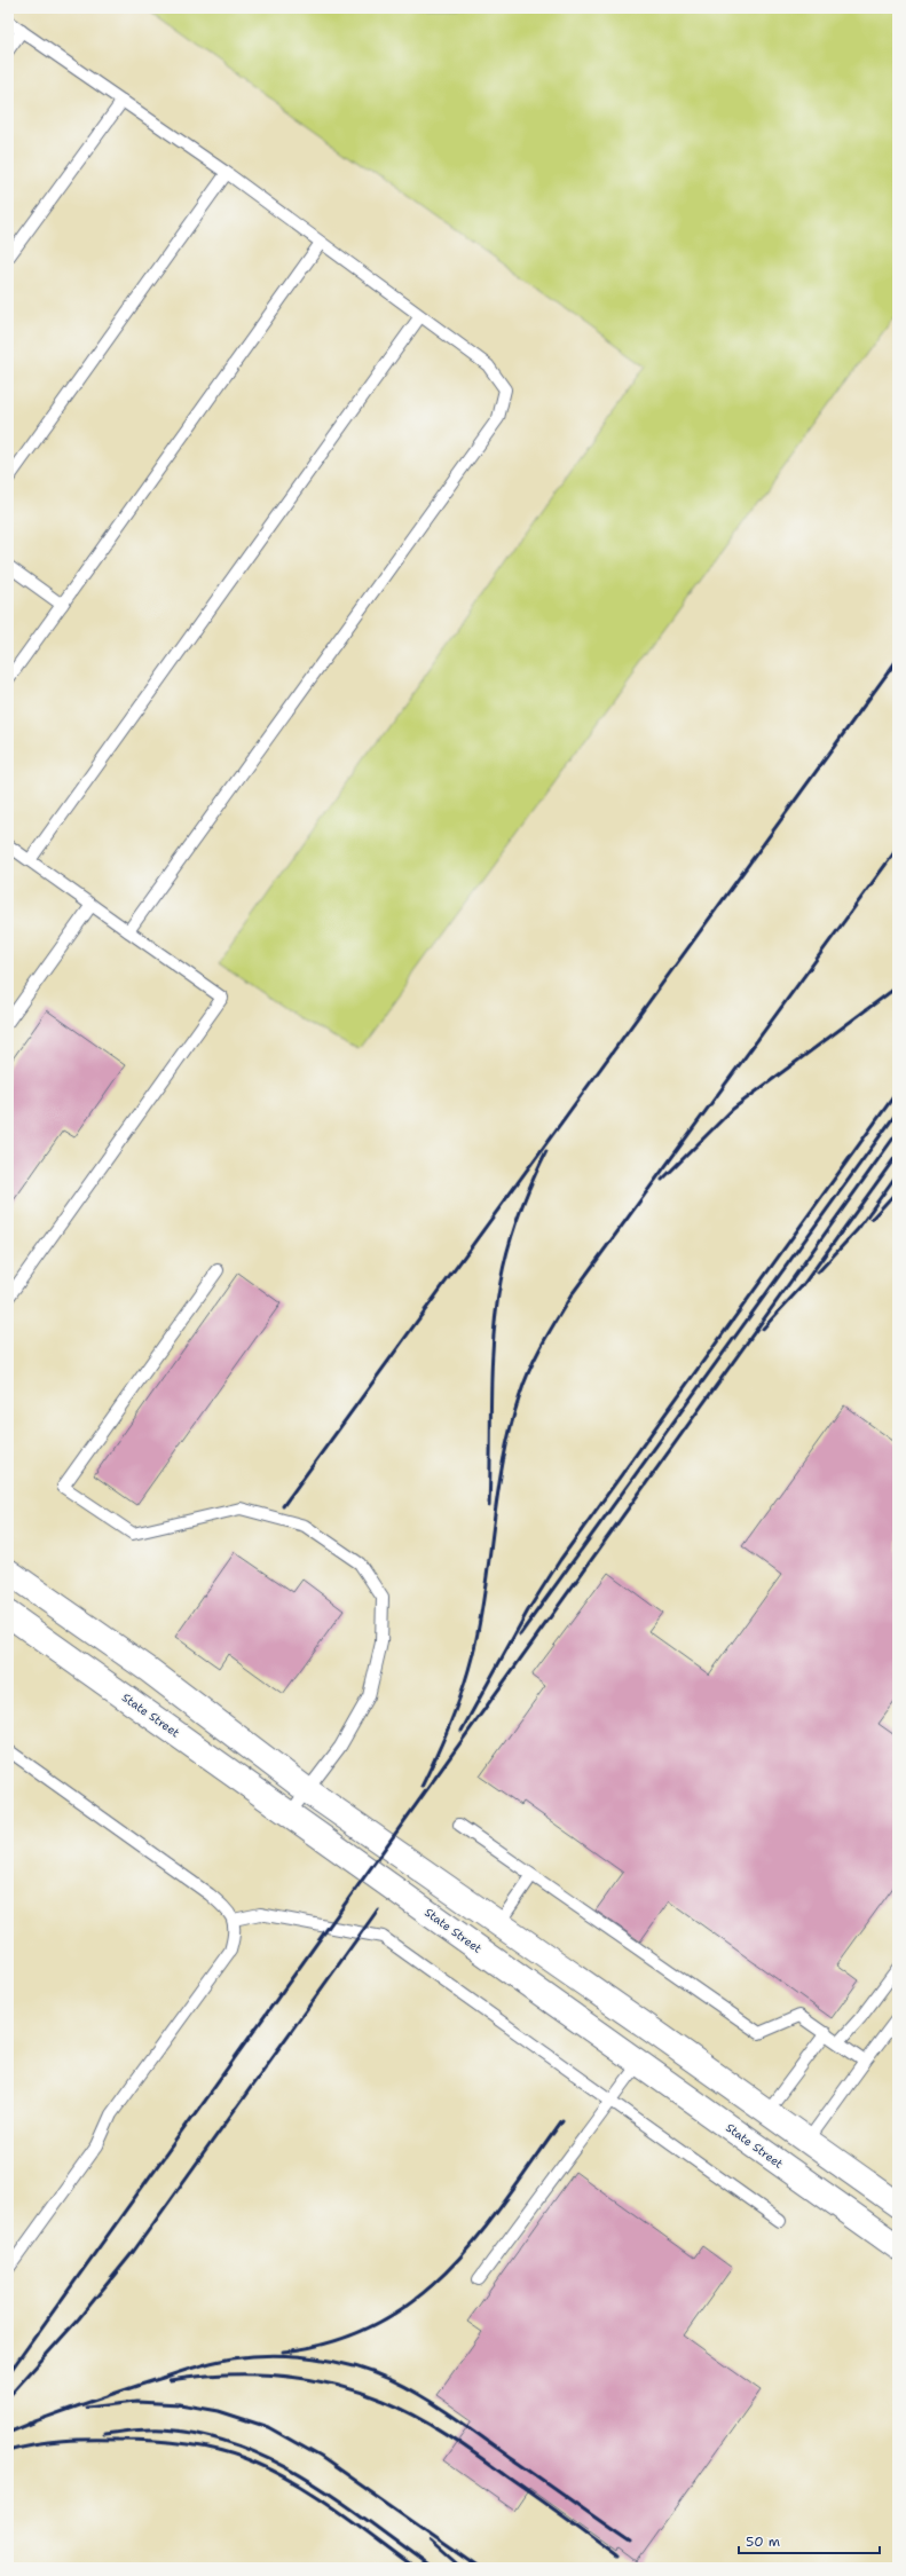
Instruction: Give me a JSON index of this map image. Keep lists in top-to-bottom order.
{
  "streets": {
    "street": ["State Street"]
  },
  "scale_bar": "50 m"
}
